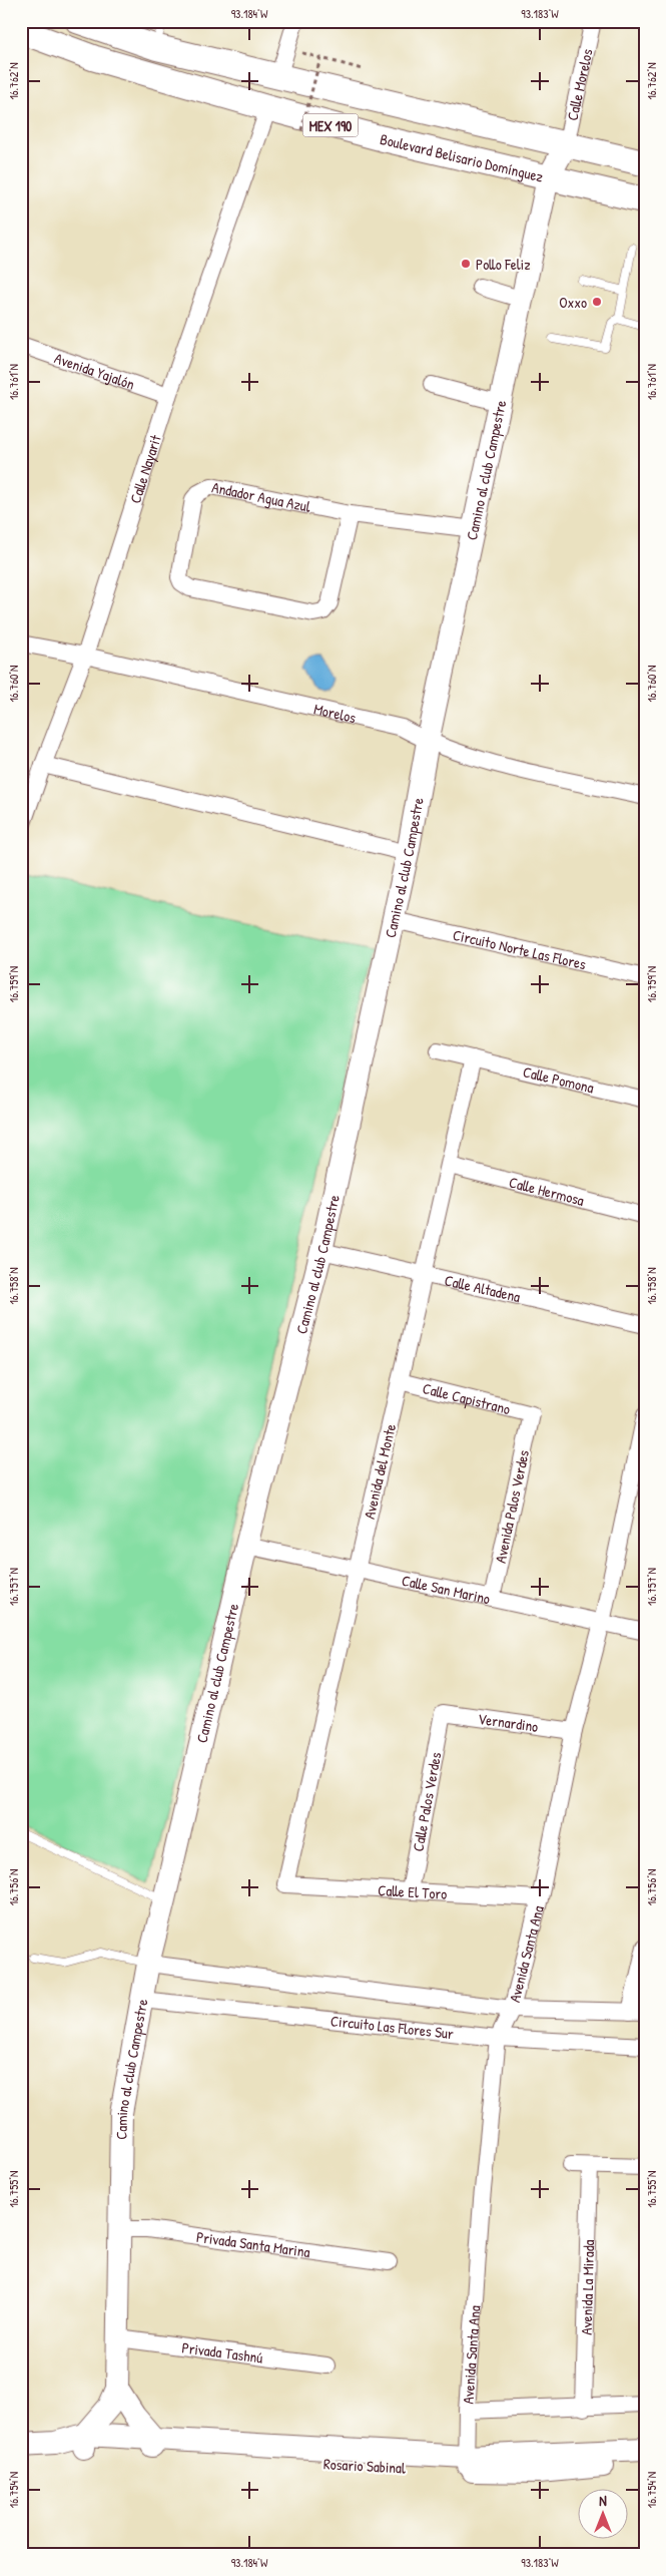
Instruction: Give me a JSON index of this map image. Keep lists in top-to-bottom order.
{
  "streets": {
    "main road": [
      "MEX 190",
      "Boulevard Belisario Domínguez",
      "Camino al club Campestre",
      "Rosario Sabinal"
    ],
    "street": [
      "Calle Morelos",
      "Avenida Yajalón",
      "Calle Nayarit",
      "Andador Agua Azul",
      "Morelos",
      "Circuito Norte Las Flores",
      "Calle Pomona",
      "Calle Hermosa",
      "Calle Altadena",
      "Calle Capistrano",
      "Avenida del Monte",
      "Avenida Palos Verdes",
      "Calle San Marino",
      "Vernardino",
      "Calle Palos Verdes",
      "Calle El Toro",
      "Avenida Santa Ana",
      "Circuito Las Flores Sur",
      "Privada Santa Marina",
      "Avenida La Mirada",
      "Privada Tashnú"
    ]
  },
  "crossings": [
    ["Calle Morelos", "MEX 190"],
    ["Calle Morelos", "Camino al club Campestre"],
    ["MEX 190", "Camino al club Campestre"],
    ["Boulevard Belisario Domínguez", "Calle Nayarit"],
    ["Boulevard Belisario Domínguez", "Camino al club Campestre"],
    ["Avenida Yajalón", "Calle Nayarit"],
    ["Calle Nayarit", "Morelos"],
    ["Camino al club Campestre", "Andador Agua Azul"],
    ["Camino al club Campestre", "Morelos"],
    ["Camino al club Campestre", "Circuito Norte Las Flores"],
    ["Camino al club Campestre", "Calle Altadena"],
    ["Camino al club Campestre", "Calle San Marino"],
    ["Camino al club Campestre", "Circuito Las Flores Sur"],
    ["Camino al club Campestre", "Privada Santa Marina"],
    ["Camino al club Campestre", "Privada Tashnú"],
    ["Camino al club Campestre", "Rosario Sabinal"],
    ["Calle Pomona", "Avenida del Monte"],
    ["Calle Hermosa", "Avenida del Monte"],
    ["Calle Altadena", "Avenida del Monte"],
    ["Calle Capistrano", "Avenida del Monte"],
    ["Calle Capistrano", "Avenida Palos Verdes"],
    ["Avenida del Monte", "Calle San Marino"],
    ["Avenida del Monte", "Calle El Toro"],
    ["Avenida Palos Verdes", "Calle San Marino"],
    ["Calle San Marino", "Avenida Santa Ana"],
    ["Vernardino", "Calle Palos Verdes"],
    ["Vernardino", "Avenida Santa Ana"],
    ["Calle Palos Verdes", "Calle El Toro"],
    ["Calle El Toro", "Avenida Santa Ana"],
    ["Avenida Santa Ana", "Circuito Las Flores Sur"],
    ["Avenida Santa Ana", "Rosario Sabinal"]
  ],
  "places": ["Pollo Feliz", "Oxxo"],
  "north": "top",
  "coordinates": [
    "93.184°W",
    "93.183°W",
    "16.762°N",
    "16.761°N",
    "16.760°N",
    "16.759°N",
    "16.758°N",
    "16.757°N",
    "16.756°N",
    "16.755°N",
    "16.754°N"
  ]
}
